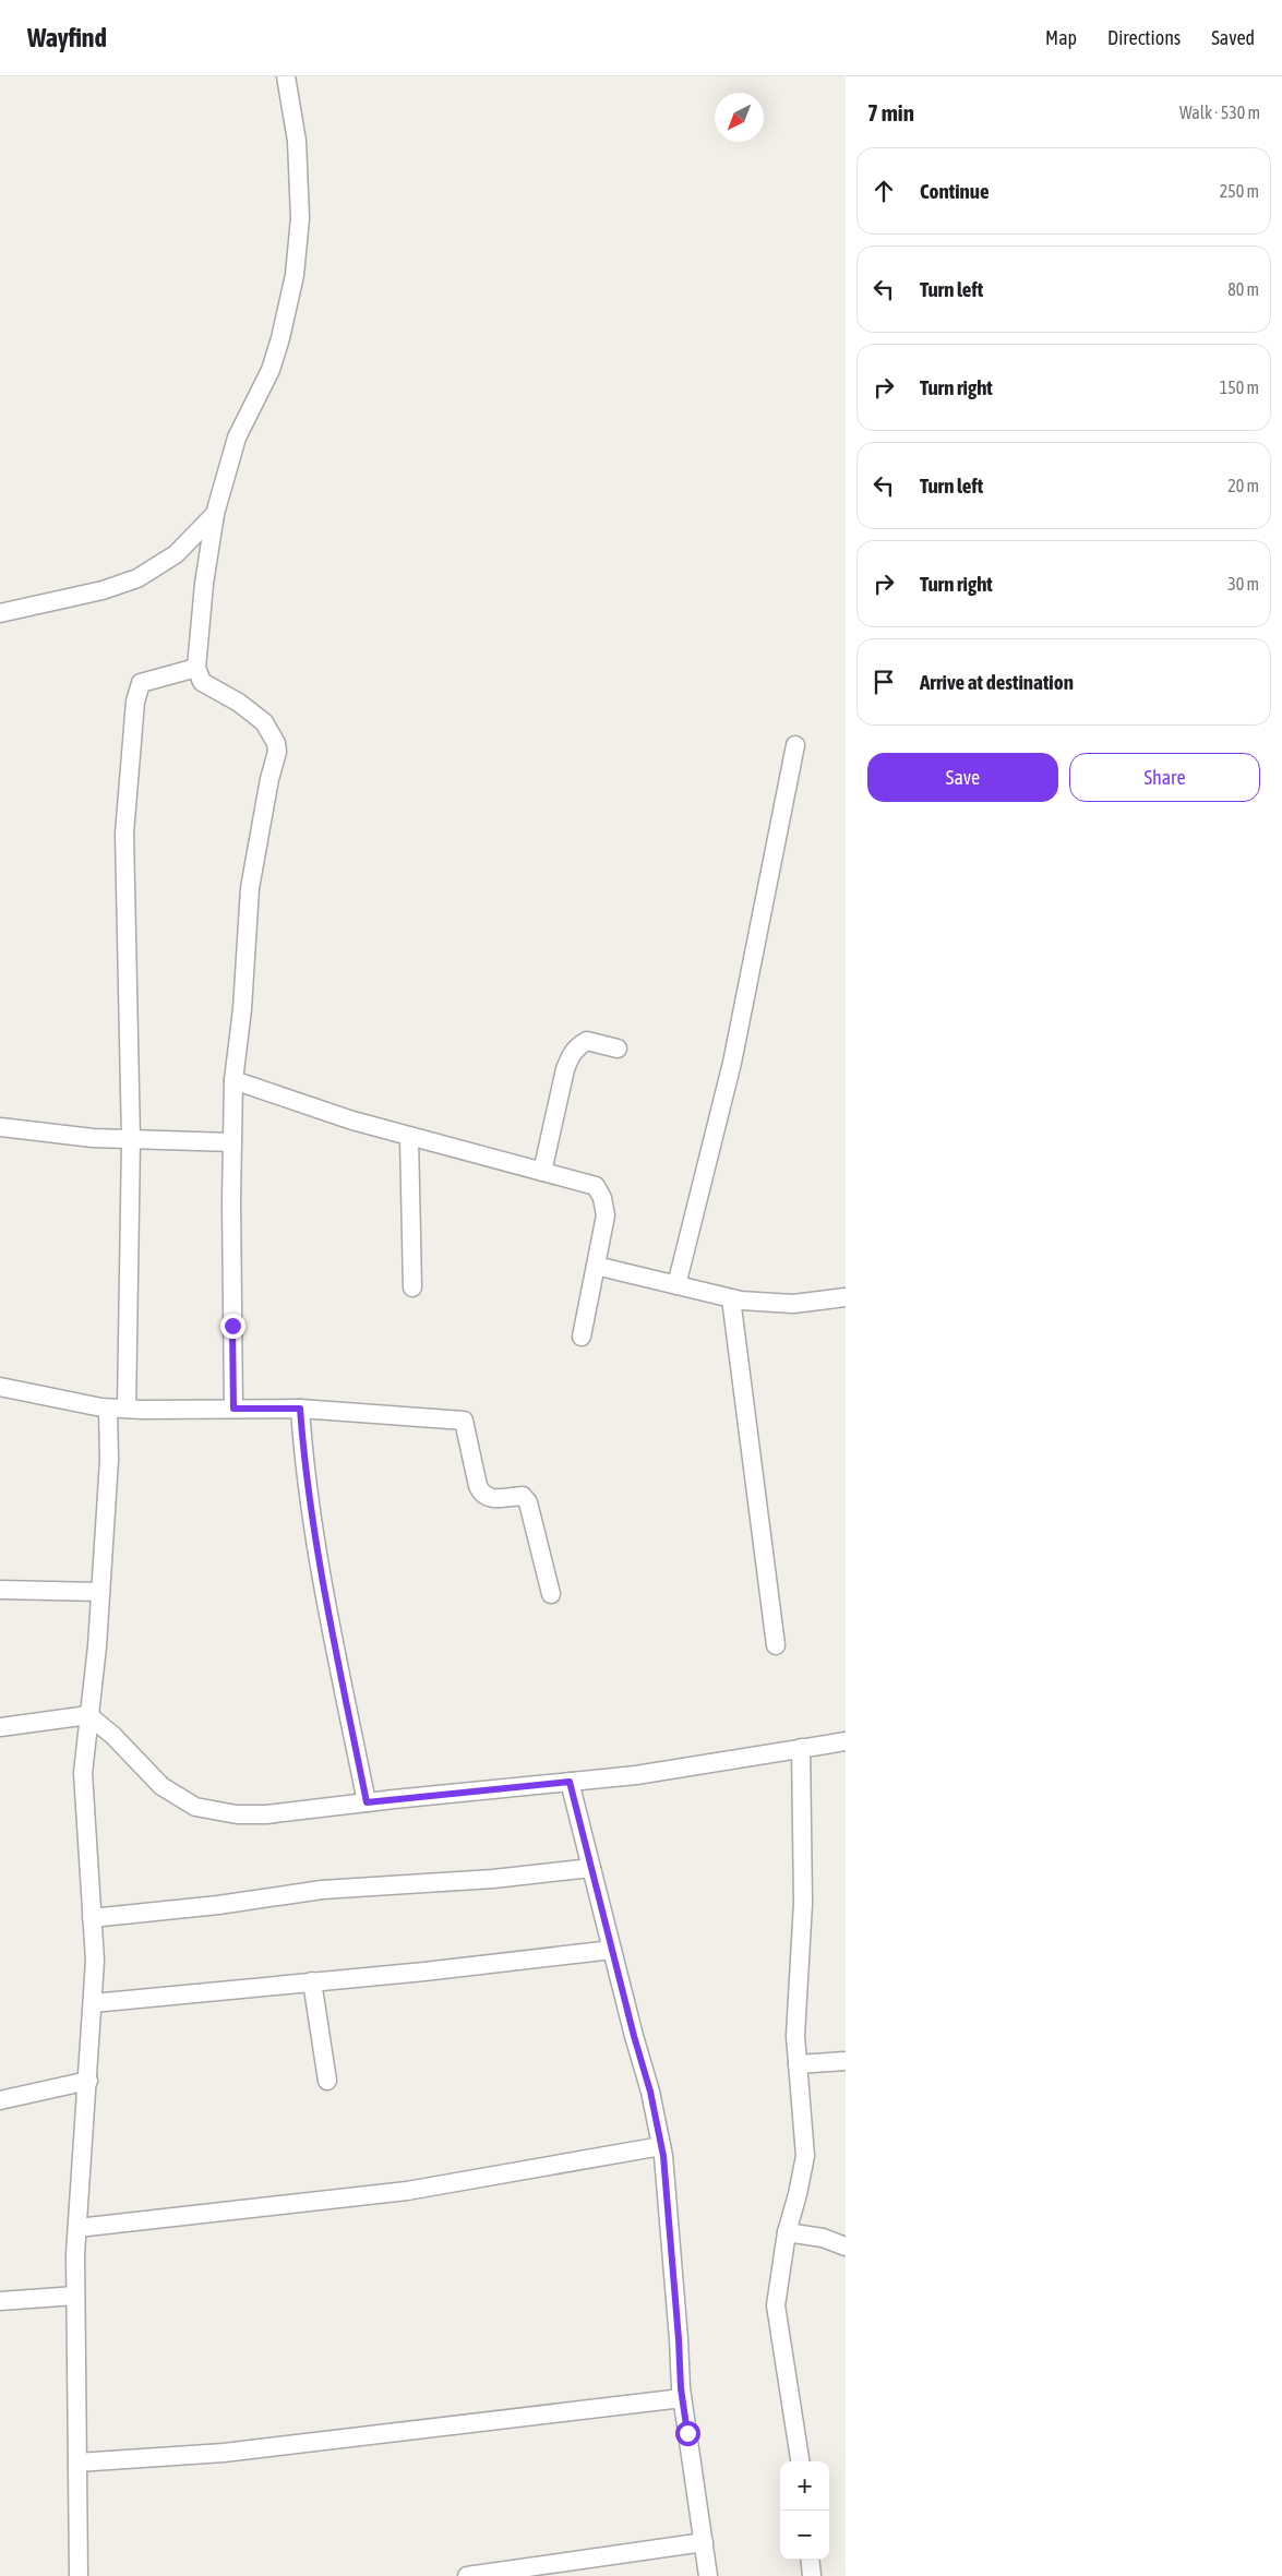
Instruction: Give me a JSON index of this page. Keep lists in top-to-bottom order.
{
  "north": "bottom left",
  "page": {
    "header": "Wayfind",
    "nav": ["Map", "Directions", "Saved"],
    "heading": ["7 min", "Walk · 530 m"],
    "list": [
      ["Continue", "250 m"],
      ["Turn left", "80 m"],
      ["Turn right", "150 m"],
      ["Turn left", "20 m"],
      ["Turn right", "30 m"],
      "Arrive at destination"
    ],
    "buttons": ["Save", "Share"],
    "map_buttons": ["+", "−"]
  }
}
